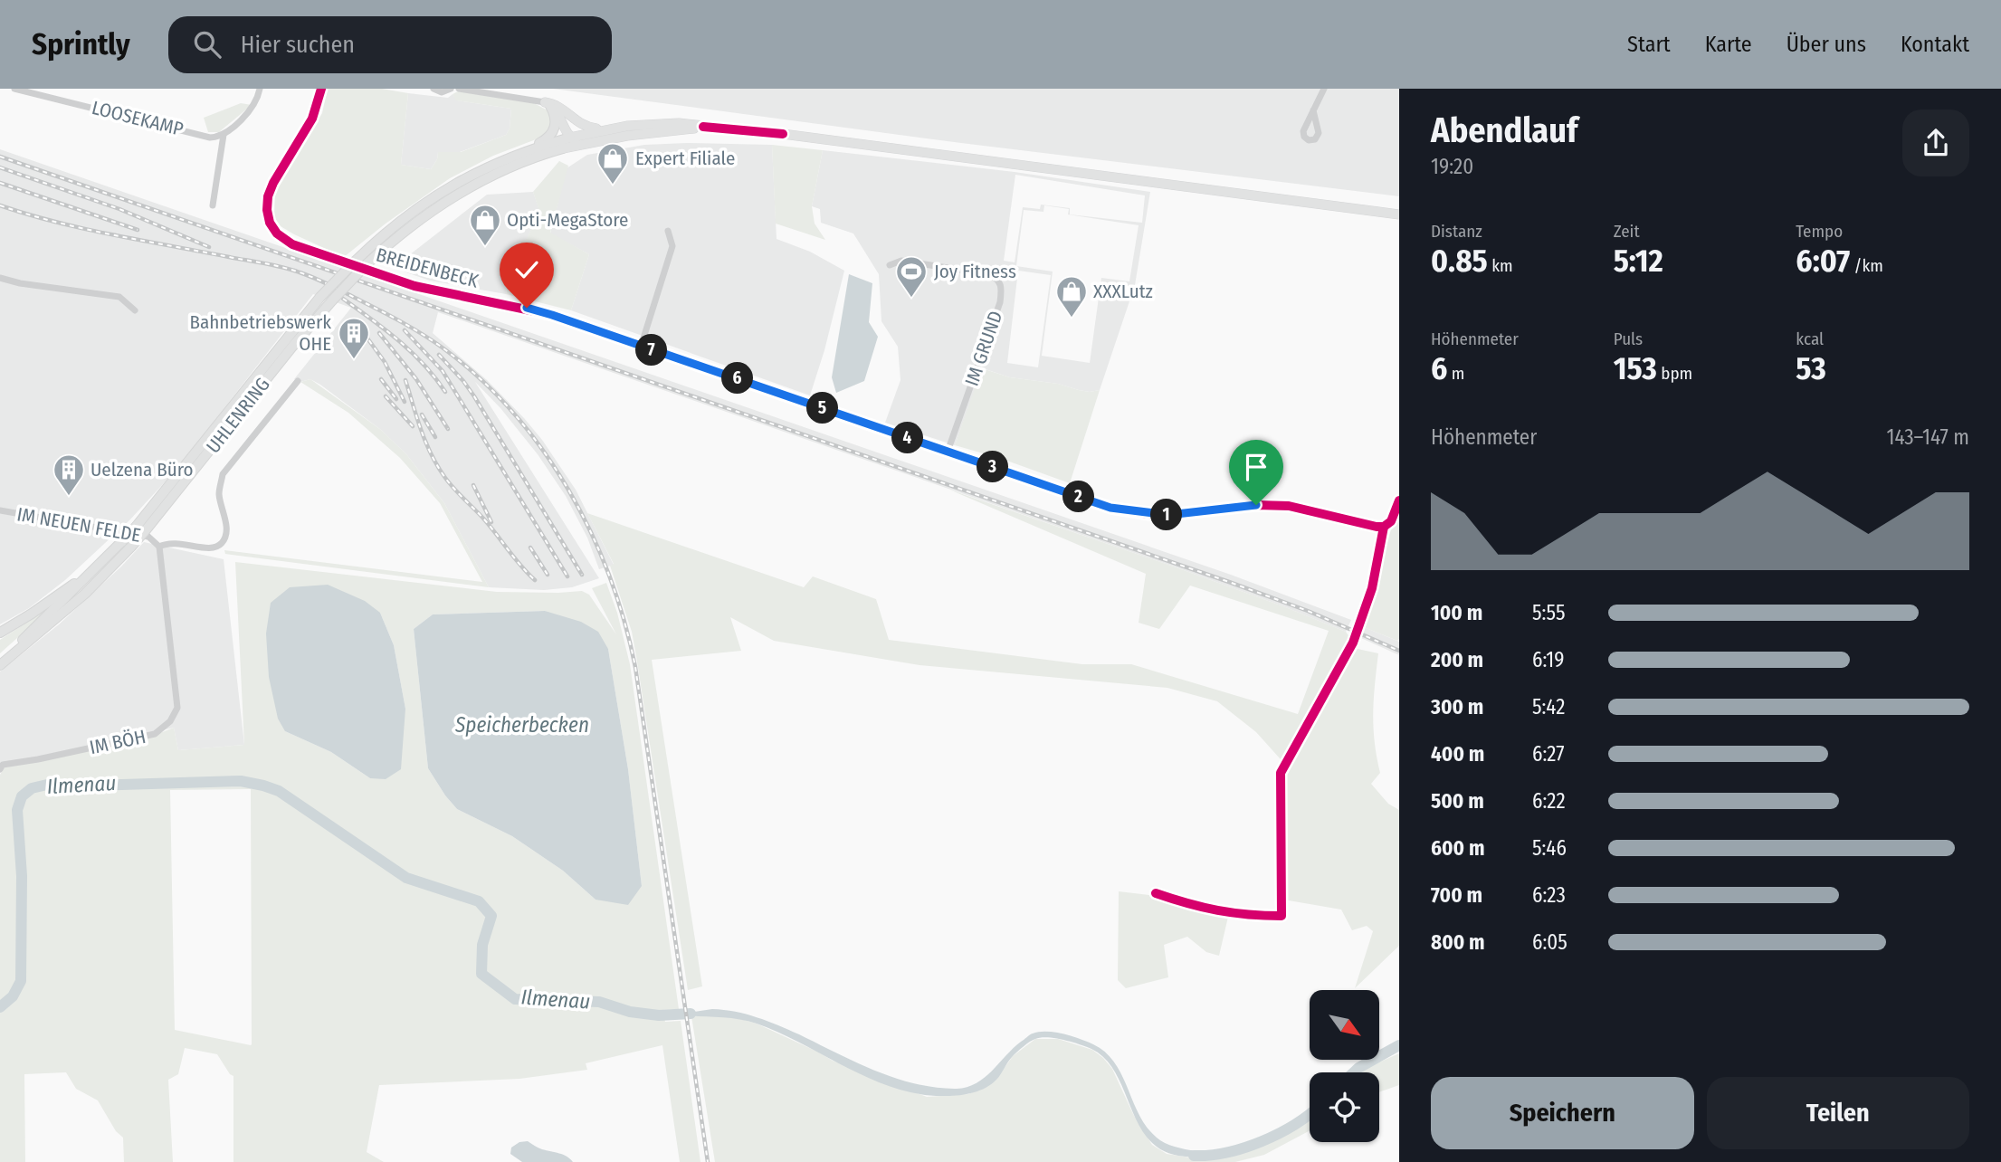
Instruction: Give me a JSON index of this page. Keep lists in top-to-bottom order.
{
  "streets": {
    "highway": ["UHLENRING"],
    "street": [
      "LOOSEKAMP",
      "BREIDENBECK",
      "IM GRUND",
      "IM NEUEN FELDE",
      "IM BÖH"
    ]
  },
  "crossings": [
    ["BREIDENBECK", "IM GRUND"],
    ["IM NEUEN FELDE", "IM BÖH"]
  ],
  "water": ["Speicherbecken", "Ilmenau"],
  "places": {
    "shop": ["Expert Filiale", "Opti-MegaStore", "XXXLutz"],
    "sports": ["Joy Fitness"],
    "building": ["Bahnbetriebswerk OHE", "Uelzena Büro"]
  },
  "north": "bottom right",
  "page": {
    "header": "Sprintly",
    "search": "Hier suchen",
    "nav": [
      "Start",
      "Karte",
      "Über uns",
      "Kontakt"
    ],
    "heading": ["Abendlauf", "19:20"],
    "stats": [
      ["Distanz", "0.85 km"],
      ["Zeit", "5:12"],
      ["Tempo", "6:07 /km"],
      ["Höhenmeter", "6 m"],
      ["Puls", "153 bpm"],
      ["kcal", "53"]
    ],
    "pins": [
      "7",
      "6",
      "5",
      "4",
      "3",
      "2",
      "1"
    ],
    "chart": ["Höhenmeter", "143–147 m"],
    "list": [
      {
        "name": "100 m",
        "note": "5:55"
      },
      {
        "name": "200 m",
        "note": "6:19"
      },
      {
        "name": "300 m",
        "note": "5:42"
      },
      {
        "name": "400 m",
        "note": "6:27"
      },
      {
        "name": "500 m",
        "note": "6:22"
      },
      {
        "name": "600 m",
        "note": "5:46"
      },
      {
        "name": "700 m",
        "note": "6:23"
      },
      {
        "name": "800 m",
        "note": "6:05"
      }
    ],
    "buttons": ["Speichern", "Teilen"]
  }
}
